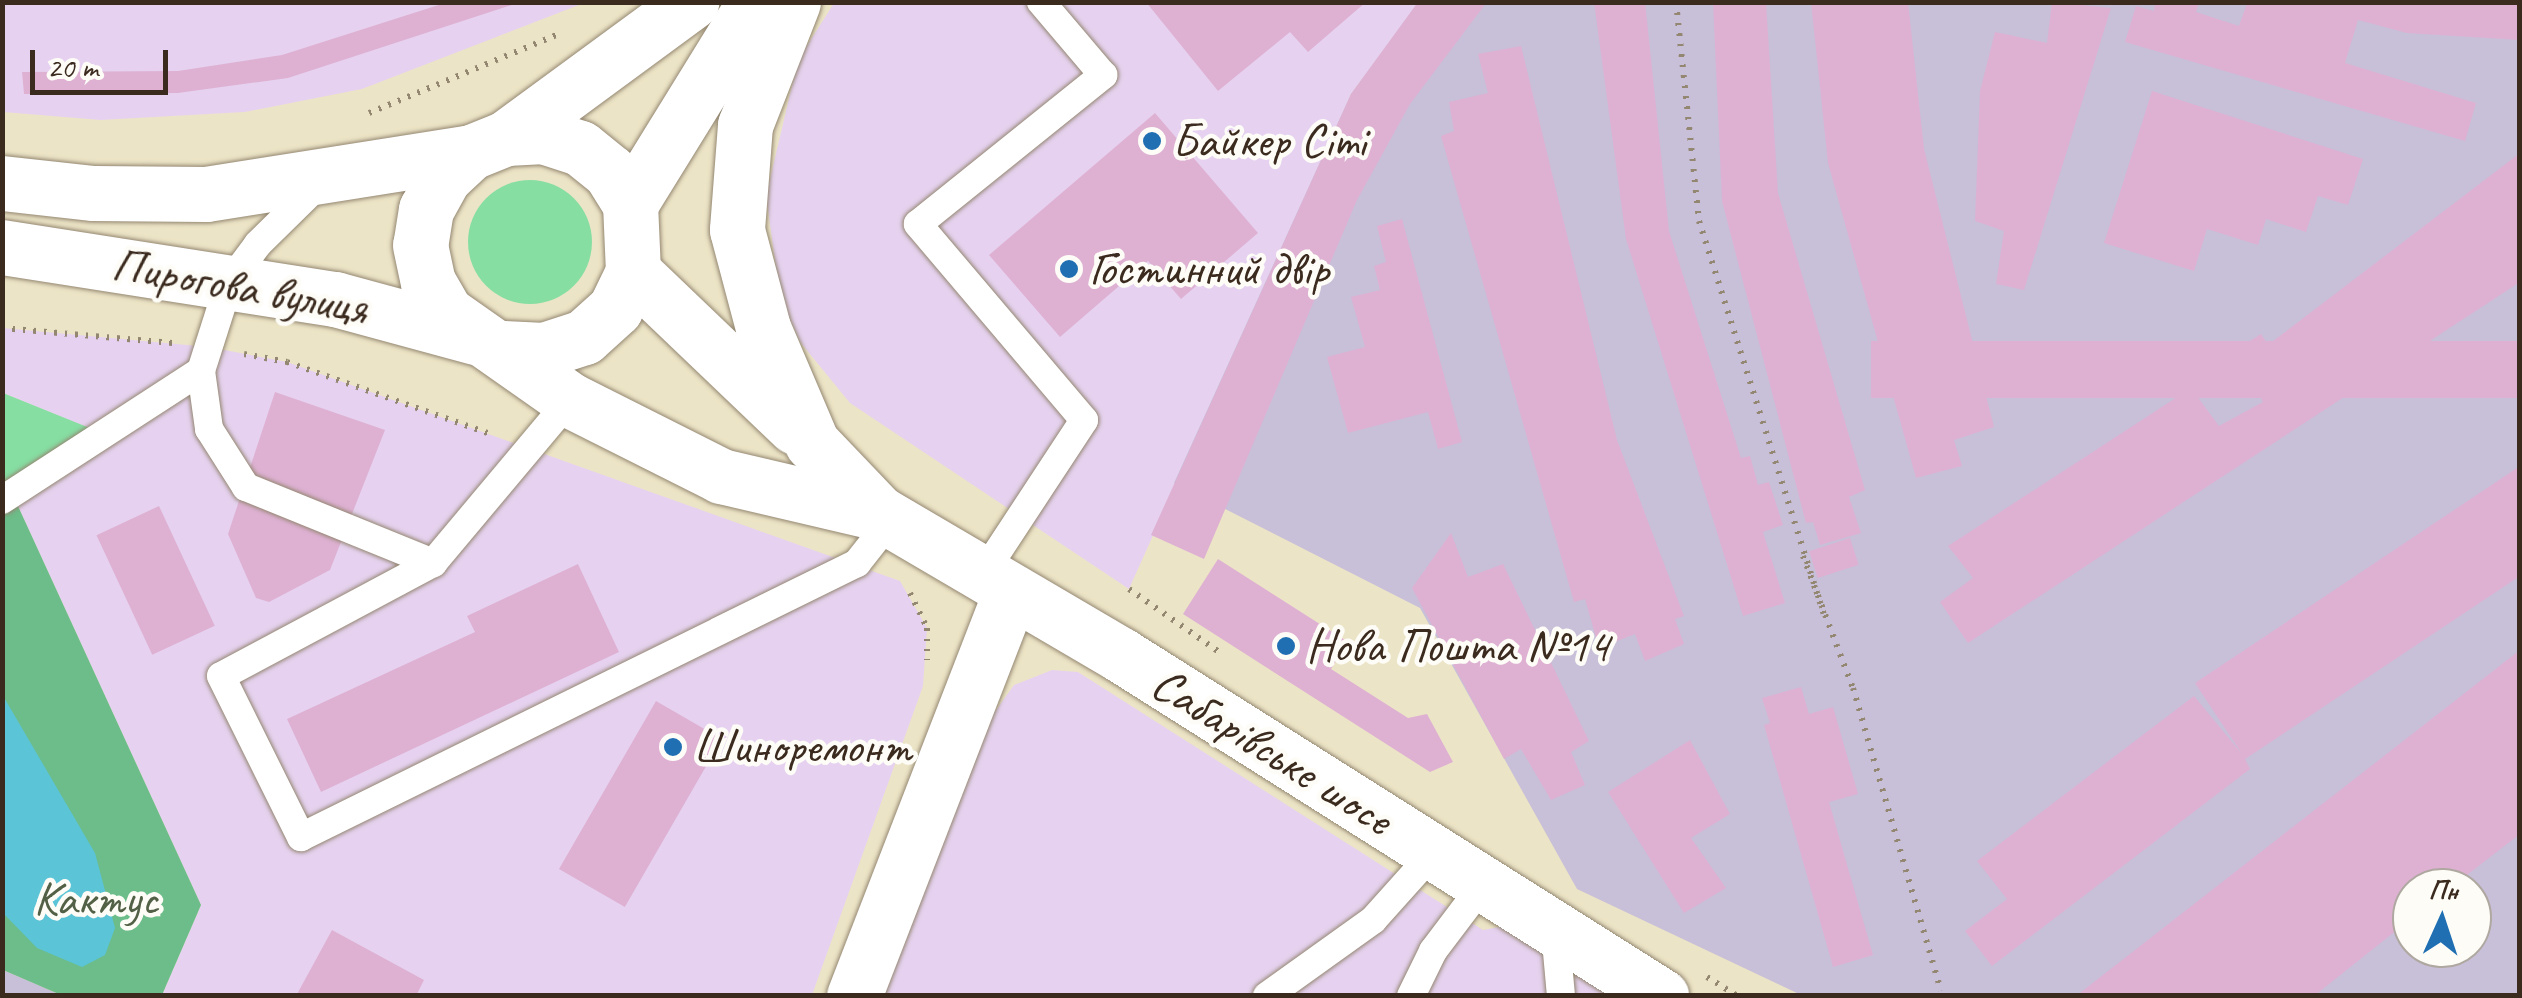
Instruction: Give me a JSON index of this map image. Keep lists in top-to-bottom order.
{
  "streets": {
    "street": ["Пирогова вулиця", "Сабарівське шосе"]
  },
  "parks": ["Кактус"],
  "places": [
    "Байкер Сіті",
    "Гостинний двір",
    "Нова Пошта №14",
    "Шиноремонт"
  ],
  "scale_bar": "20 m",
  "north": "top"
}
